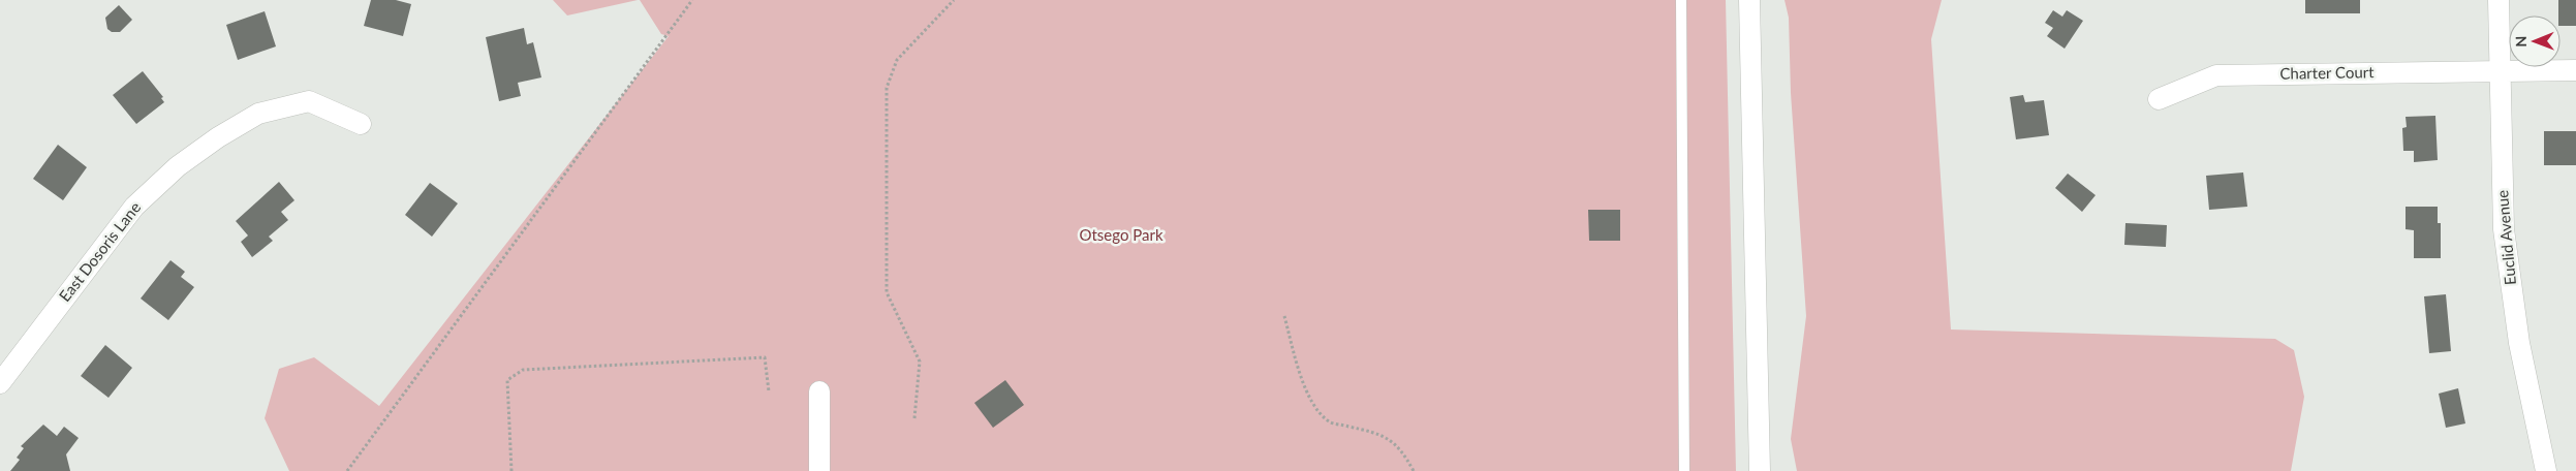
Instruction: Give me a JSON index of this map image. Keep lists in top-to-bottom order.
{
  "streets": {
    "street": ["Charter Court", "Euclid Avenue", "East Dosoris Lane"]
  },
  "crossings": [
    ["Charter Court", "Euclid Avenue"]
  ],
  "parks": ["Otsego Park"],
  "north": "left"
}
